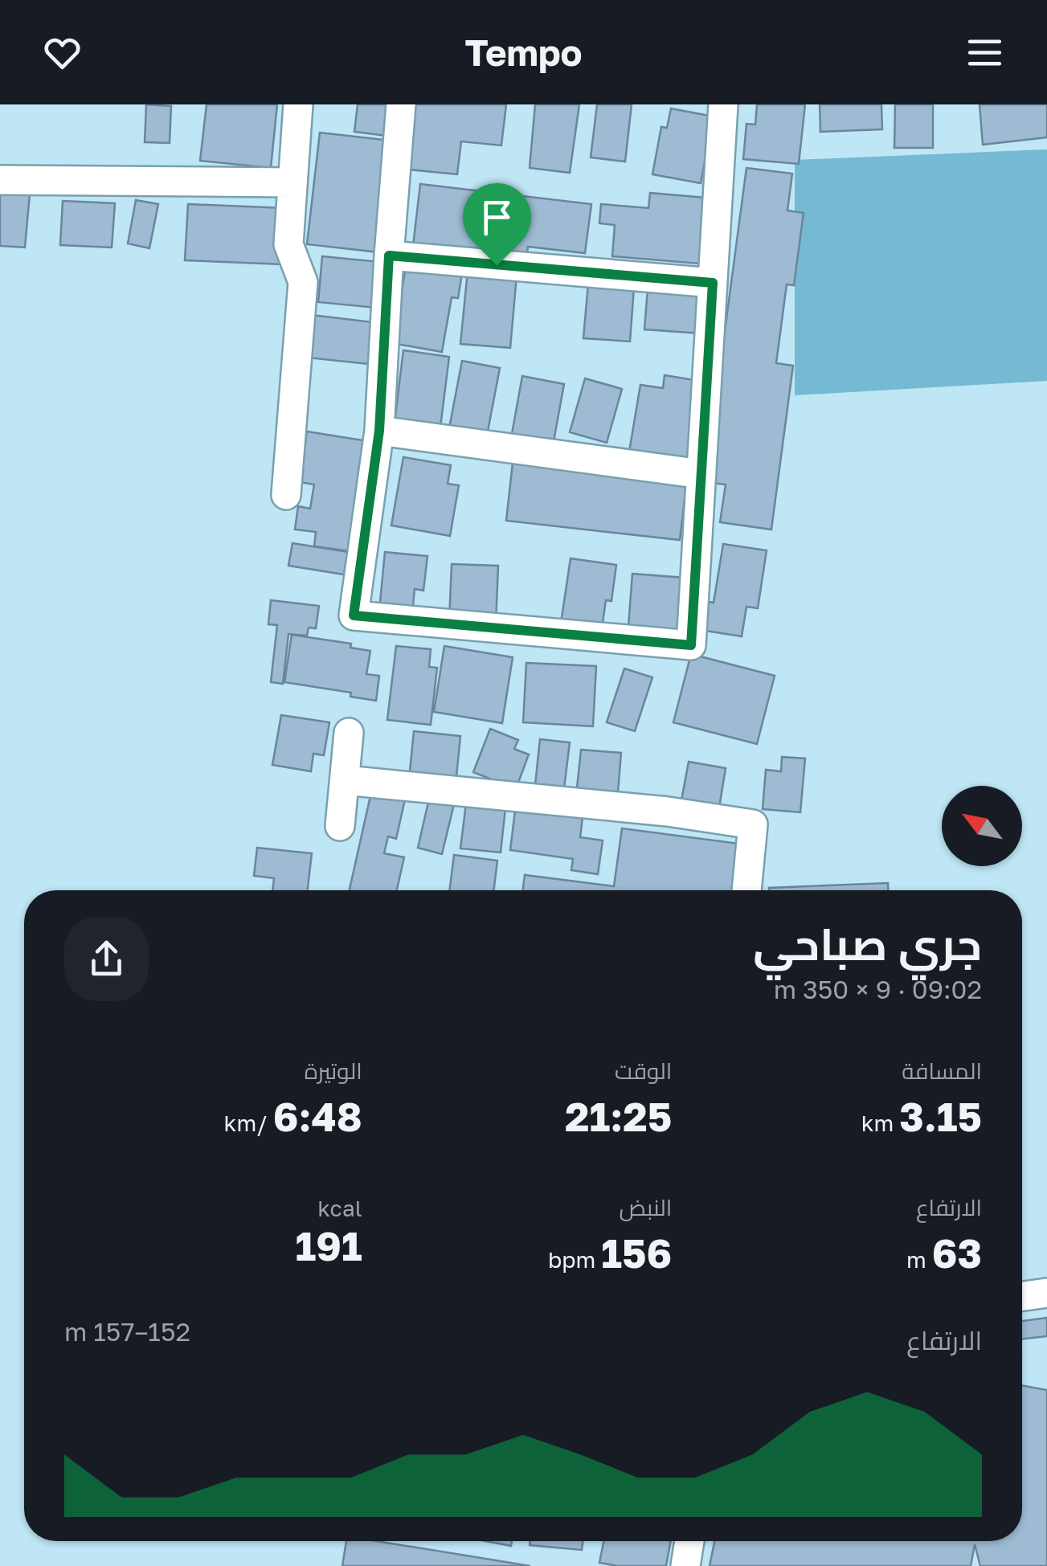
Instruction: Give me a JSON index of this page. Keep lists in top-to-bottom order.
{
  "north": "top left",
  "page": {
    "header": "Tempo",
    "heading": ["جري صباحي", "09:02 · 9 × 350 m"],
    "stats": [
      ["المسافة", "3.15 km"],
      ["الوقت", "21:25"],
      ["الوتيرة", "6:48 /km"],
      ["الارتفاع", "63 m"],
      ["النبض", "156 bpm"],
      ["kcal", "191"]
    ],
    "chart": ["الارتفاع", "152–157 m"]
  }
}
